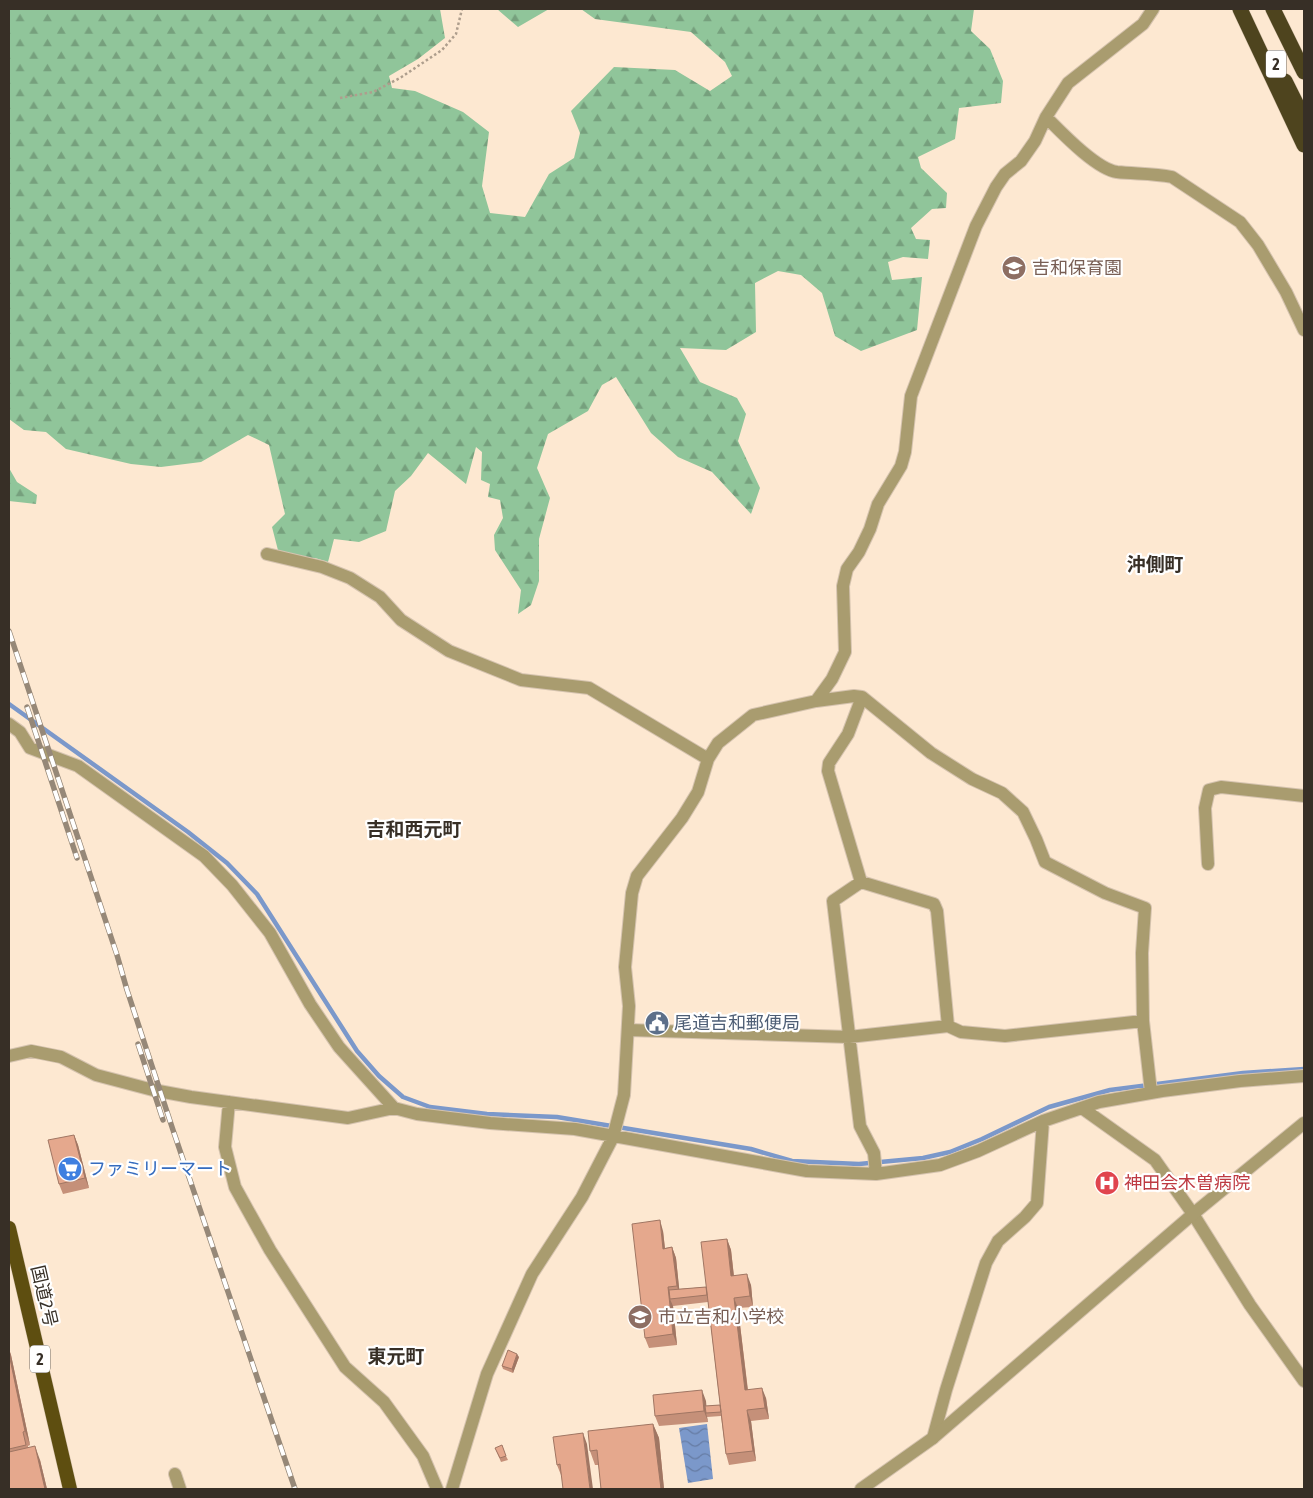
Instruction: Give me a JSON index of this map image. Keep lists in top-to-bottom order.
{
  "streets": {
    "highway": ["2", "国道2号"]
  },
  "districts": ["沖側町", "吉和西元町", "東元町"],
  "places": {
    "school or university": ["吉和保育園", "市立吉和小学校"],
    "public building": ["尾道吉和郵便局"],
    "supermarket": ["ファミリーマート"],
    "hospital": ["神田会木曽病院"]
  }
}
